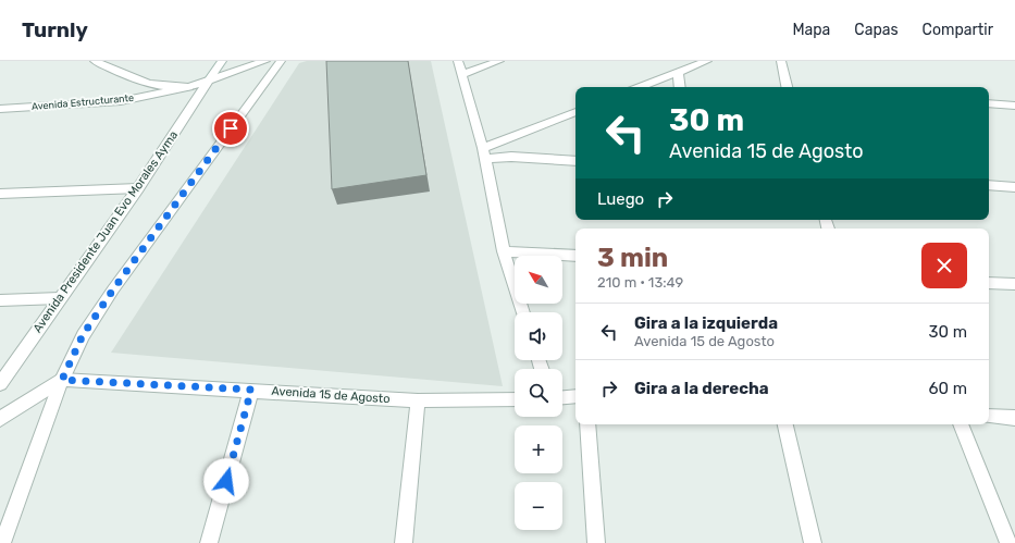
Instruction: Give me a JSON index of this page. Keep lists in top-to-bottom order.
{
  "streets": {
    "street": ["Avenida Estructurante", "Avenida Presidente Juan Evo Morales Ayma", "Avenida 15 de Agosto"]
  },
  "crossings": [
    ["Avenida Estructurante", "Avenida Presidente Juan Evo Morales Ayma"]
  ],
  "north": "top left",
  "page": {
    "header": "Turnly",
    "nav": ["Mapa", "Capas", "Compartir"],
    "turn": ["30 m", "Avenida 15 de Agosto"],
    "then": "Luego",
    "heading": ["3 min", "210 m · 13:49"],
    "map_buttons": ["+", "−"],
    "list": [
      {
        "name": "Gira a la izquierda",
        "note": "Avenida 15 de Agosto",
        "value": "30 m"
      },
      {
        "name": "Gira a la derecha",
        "value": "60 m"
      }
    ]
  }
}
